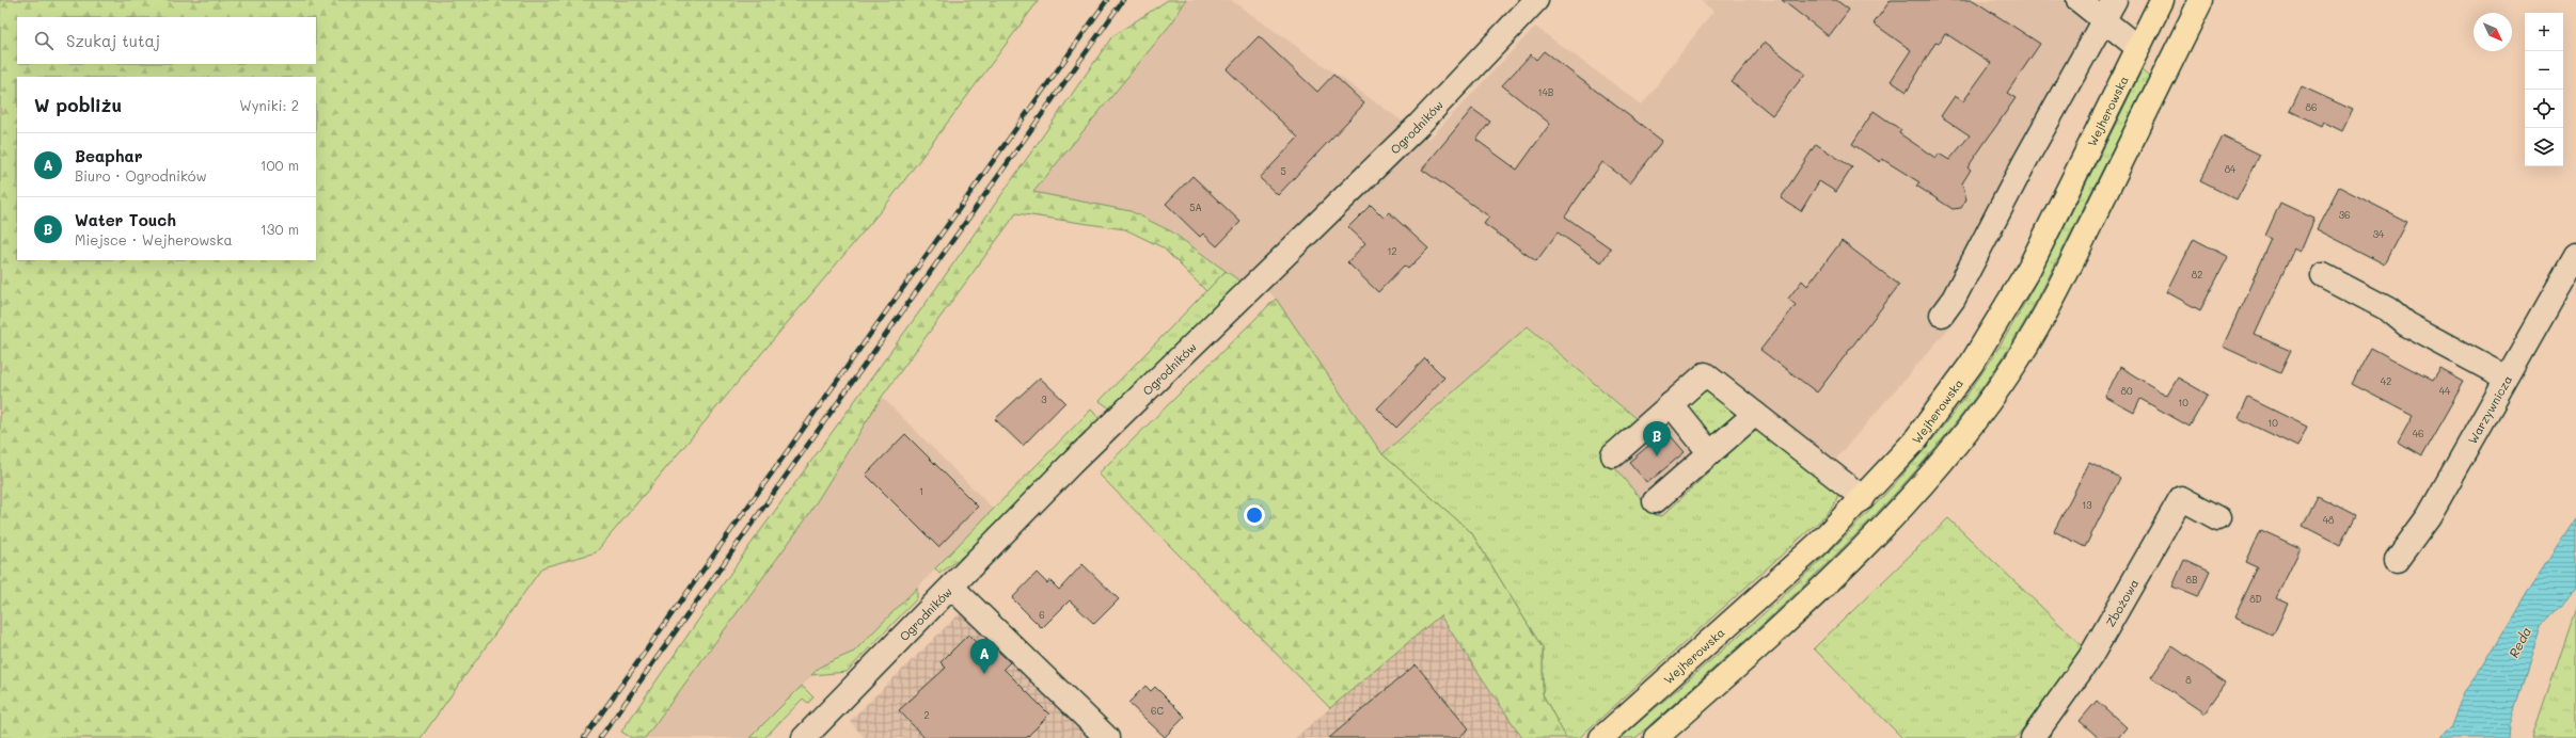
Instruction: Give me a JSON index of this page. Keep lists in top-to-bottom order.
{
  "streets": {
    "main road": ["Wejherowska"],
    "street": ["Ogrodników", "Warzywnicza", "Zbożowa"]
  },
  "water": ["Reda"],
  "house_numbers": [
    "14B",
    "86",
    "84",
    "5",
    "5A",
    "36",
    "34",
    "12",
    "82",
    "42",
    "80",
    "44",
    "3",
    "10",
    "10",
    "46",
    "1",
    "13",
    "48",
    "8B",
    "8D",
    "6",
    "8",
    "6C",
    "2"
  ],
  "north": "bottom right",
  "page": {
    "map_buttons": ["+", "−"],
    "search": "Szukaj tutaj",
    "heading": ["W pobliżu", "Wyniki: 2"],
    "list": [
      {
        "mark": "A",
        "name": "Beaphar",
        "note": "Biuro · Ogrodników",
        "value": "100 m"
      },
      {
        "mark": "B",
        "name": "Water Touch",
        "note": "Miejsce · Wejherowska",
        "value": "130 m"
      }
    ],
    "pins": ["B", "A"]
  }
}
